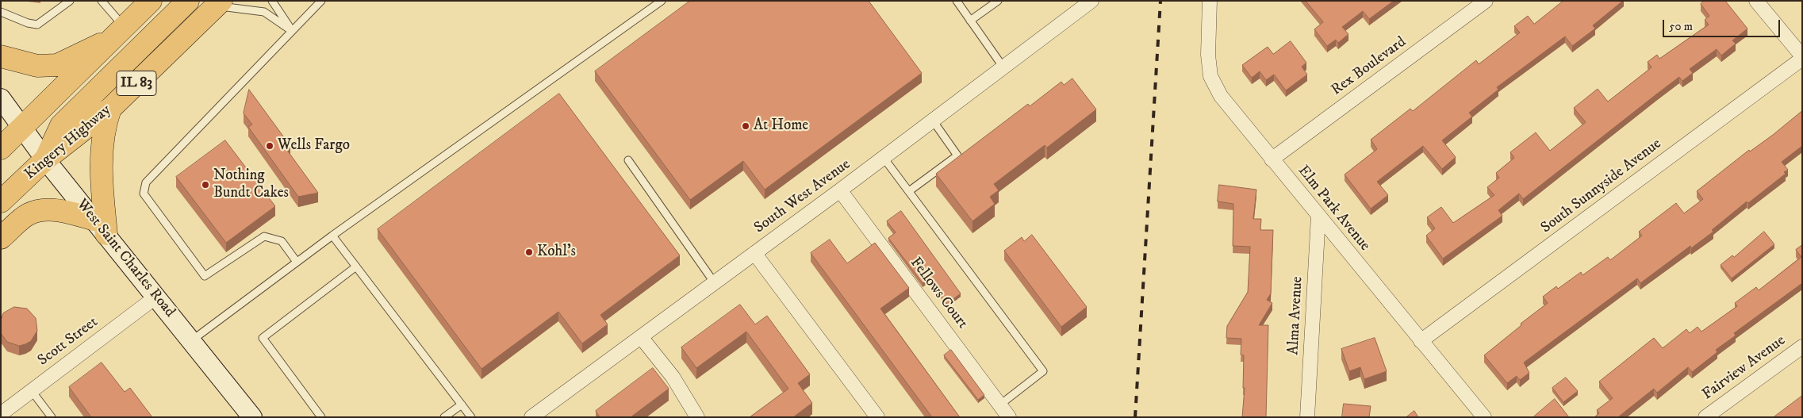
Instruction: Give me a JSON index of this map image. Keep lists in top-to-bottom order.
{
  "streets": {
    "highway": ["IL 83", "Kingery Highway"],
    "main road": ["West Saint Charles Road"],
    "street": [
      "Rex Boulevard",
      "South Sunnyside Avenue",
      "South West Avenue",
      "Elm Park Avenue",
      "Fellows Court",
      "Alma Avenue",
      "Scott Street",
      "Fairview Avenue"
    ]
  },
  "crossings": [
    ["Rex Boulevard", "Elm Park Avenue"],
    ["Kingery Highway", "West Saint Charles Road"],
    ["South Sunnyside Avenue", "Elm Park Avenue"],
    ["South West Avenue", "Fellows Court"],
    ["Elm Park Avenue", "Alma Avenue"],
    ["West Saint Charles Road", "Scott Street"]
  ],
  "places": [
    "At Home",
    "Wells Fargo",
    "Nothing Bundt Cakes",
    "Kohl's"
  ],
  "scale_bar": "50 m"
}
